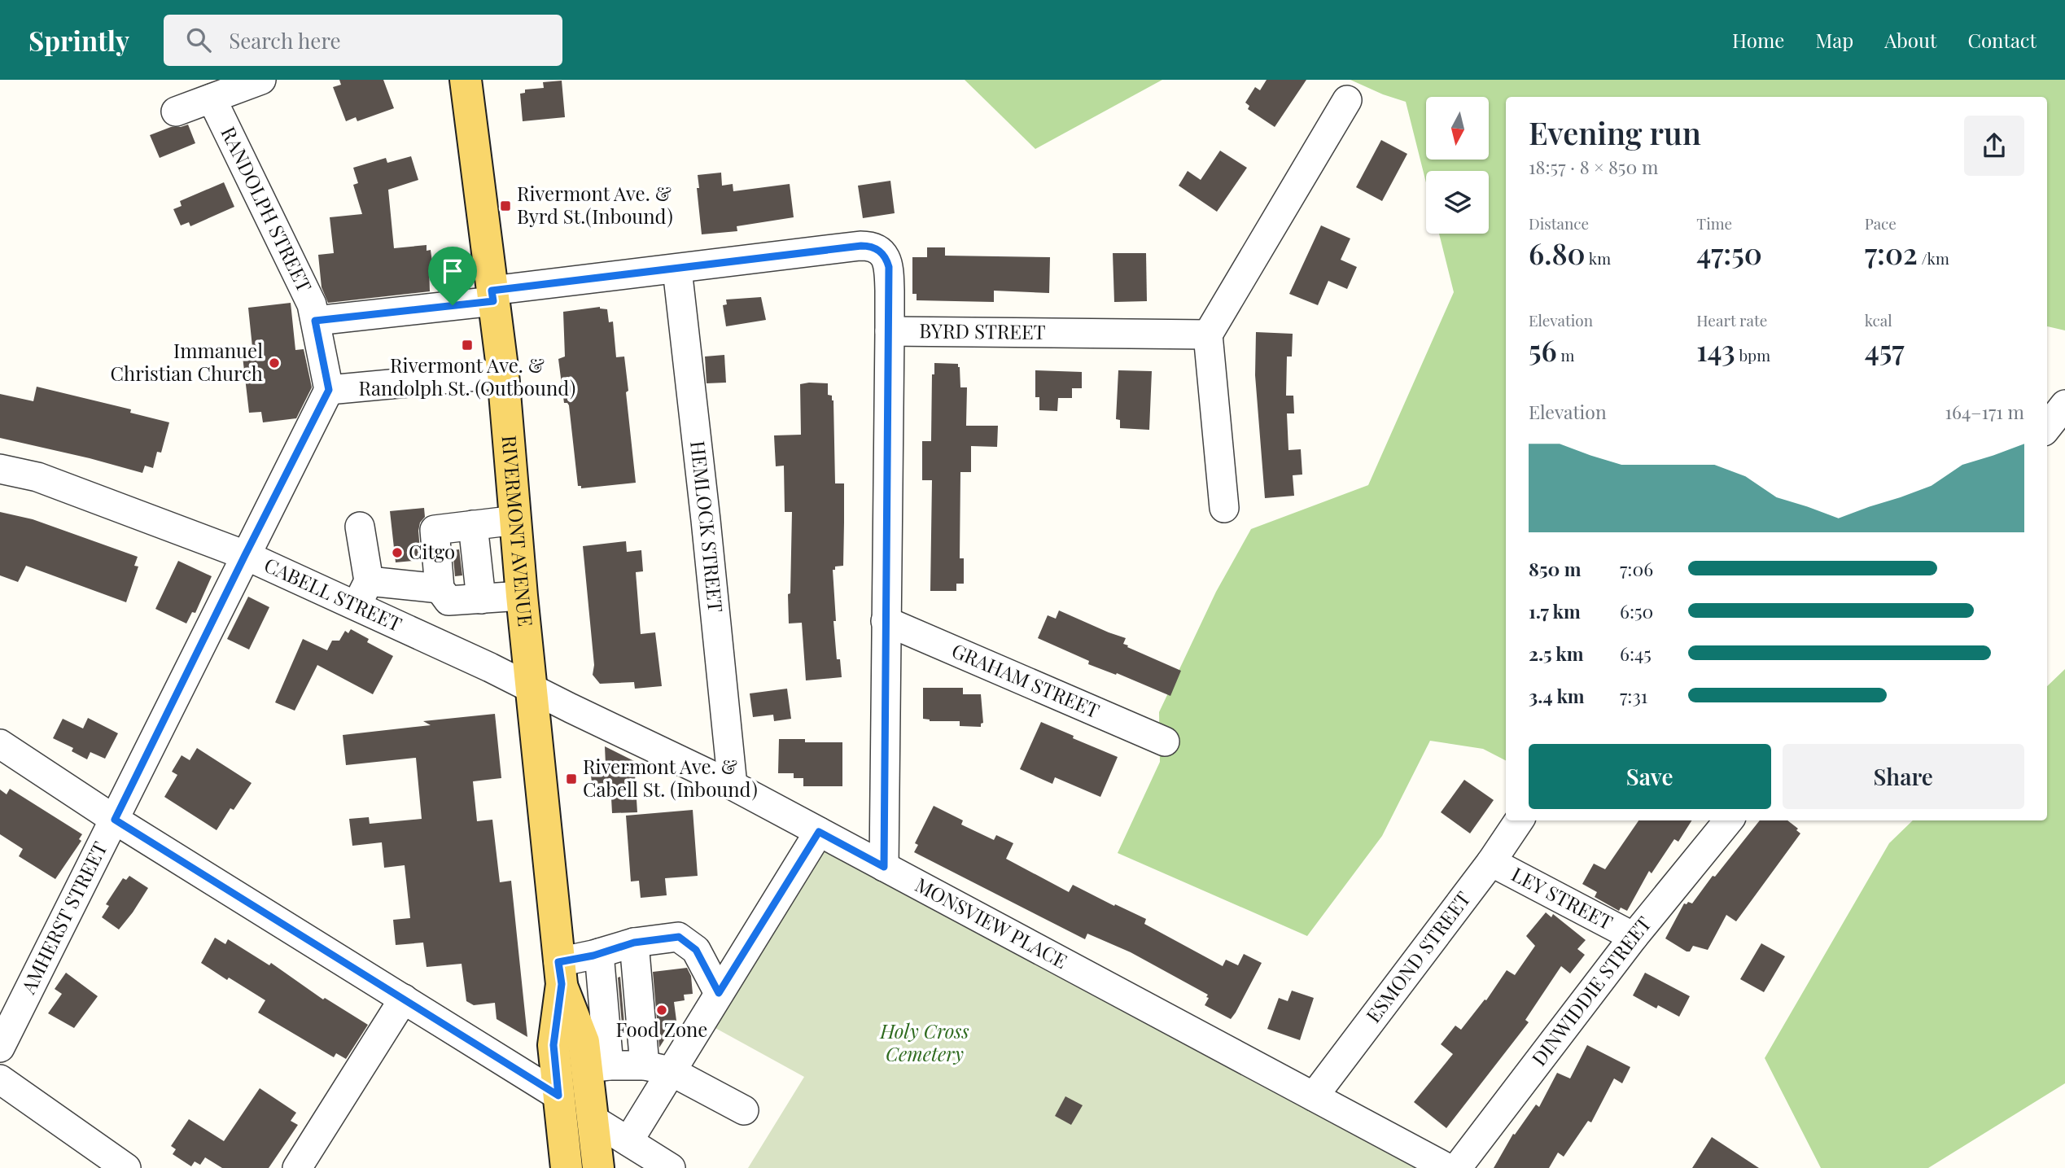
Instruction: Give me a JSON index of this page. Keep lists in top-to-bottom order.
{
  "streets": {
    "main road": ["RIVERMONT AVENUE"],
    "street": [
      "RANDOLPH STREET",
      "BYRD STREET",
      "HEMLOCK STREET",
      "CABELL STREET",
      "GRAHAM STREET",
      "LEY STREET",
      "AMHERST STREET",
      "MONSVIEW PLACE",
      "ESMOND STREET",
      "DINWIDDIE STREET"
    ]
  },
  "crossings": [
    ["RANDOLPH STREET", "BYRD STREET"],
    ["RANDOLPH STREET", "AMHERST STREET"],
    ["BYRD STREET", "HEMLOCK STREET"],
    ["BYRD STREET", "RIVERMONT AVENUE"],
    ["HEMLOCK STREET", "MONSVIEW PLACE"],
    ["RIVERMONT AVENUE", "CABELL STREET"],
    ["RIVERMONT AVENUE", "MONSVIEW PLACE"],
    ["CABELL STREET", "AMHERST STREET"],
    ["CABELL STREET", "MONSVIEW PLACE"],
    ["LEY STREET", "ESMOND STREET"],
    ["LEY STREET", "DINWIDDIE STREET"],
    ["MONSVIEW PLACE", "ESMOND STREET"]
  ],
  "parks": ["Holy Cross Cemetery"],
  "places": {
    "transit": ["Rivermont Ave. & Byrd St.(Inbound)", "Rivermont Ave. & Randolph St. (Outbound)", "Rivermont Ave. & Cabell St. (Inbound)"],
    "other": ["Immanuel Christian Church", "Citgo", "Food Zone"]
  },
  "north": "bottom",
  "page": {
    "header": "Sprintly",
    "search": "Search here",
    "nav": [
      "Home",
      "Map",
      "About",
      "Contact"
    ],
    "heading": ["Evening run", "18:57 · 8 × 850 m"],
    "stats": [
      ["Distance", "6.80 km"],
      ["Time", "47:50"],
      ["Pace", "7:02 /km"],
      ["Elevation", "56 m"],
      ["Heart rate", "143 bpm"],
      ["kcal", "457"]
    ],
    "chart": ["Elevation", "164–171 m"],
    "list": [
      {
        "name": "850 m",
        "note": "7:06"
      },
      {
        "name": "1.7 km",
        "note": "6:50"
      },
      {
        "name": "2.5 km",
        "note": "6:45"
      },
      {
        "name": "3.4 km",
        "note": "7:31"
      }
    ],
    "buttons": ["Save", "Share"]
  }
}
